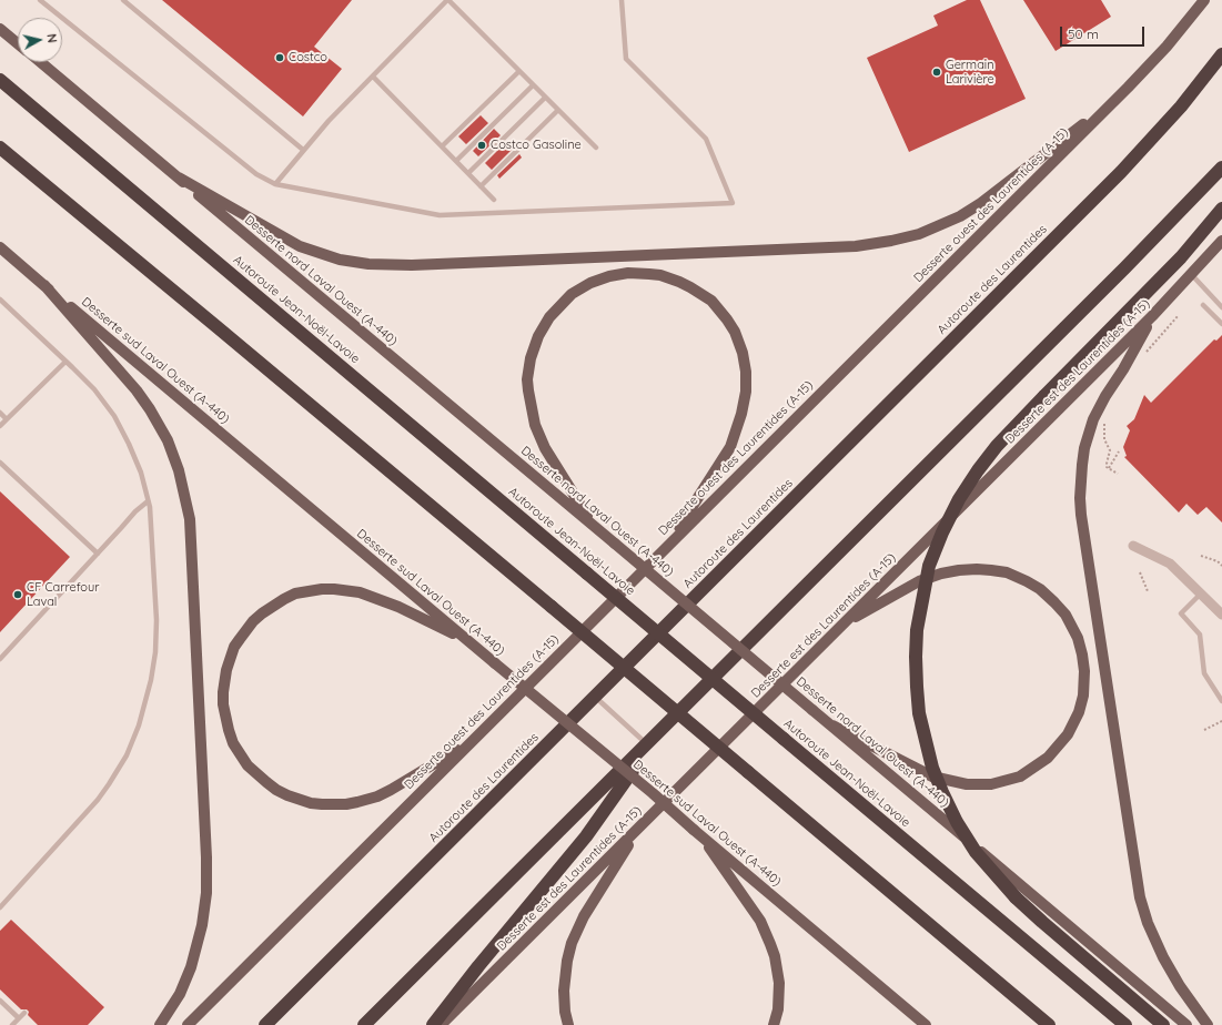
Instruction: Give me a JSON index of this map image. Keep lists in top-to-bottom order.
{
  "streets": {
    "highway": ["Autoroute des Laurentides", "Autoroute Jean-Noël-Lavoie"],
    "main road": [
      "Desserte ouest des Laurentides (A-15)",
      "Desserte nord Laval Ouest (A-440)",
      "Desserte sud Laval Ouest (A-440)",
      "Desserte est des Laurentides (A-15)"
    ]
  },
  "places": [
    "Costco",
    "Germain Larivière",
    "Costco Gasoline",
    "CF Carrefour Laval"
  ],
  "scale_bar": "50 m",
  "north": "right"
}
